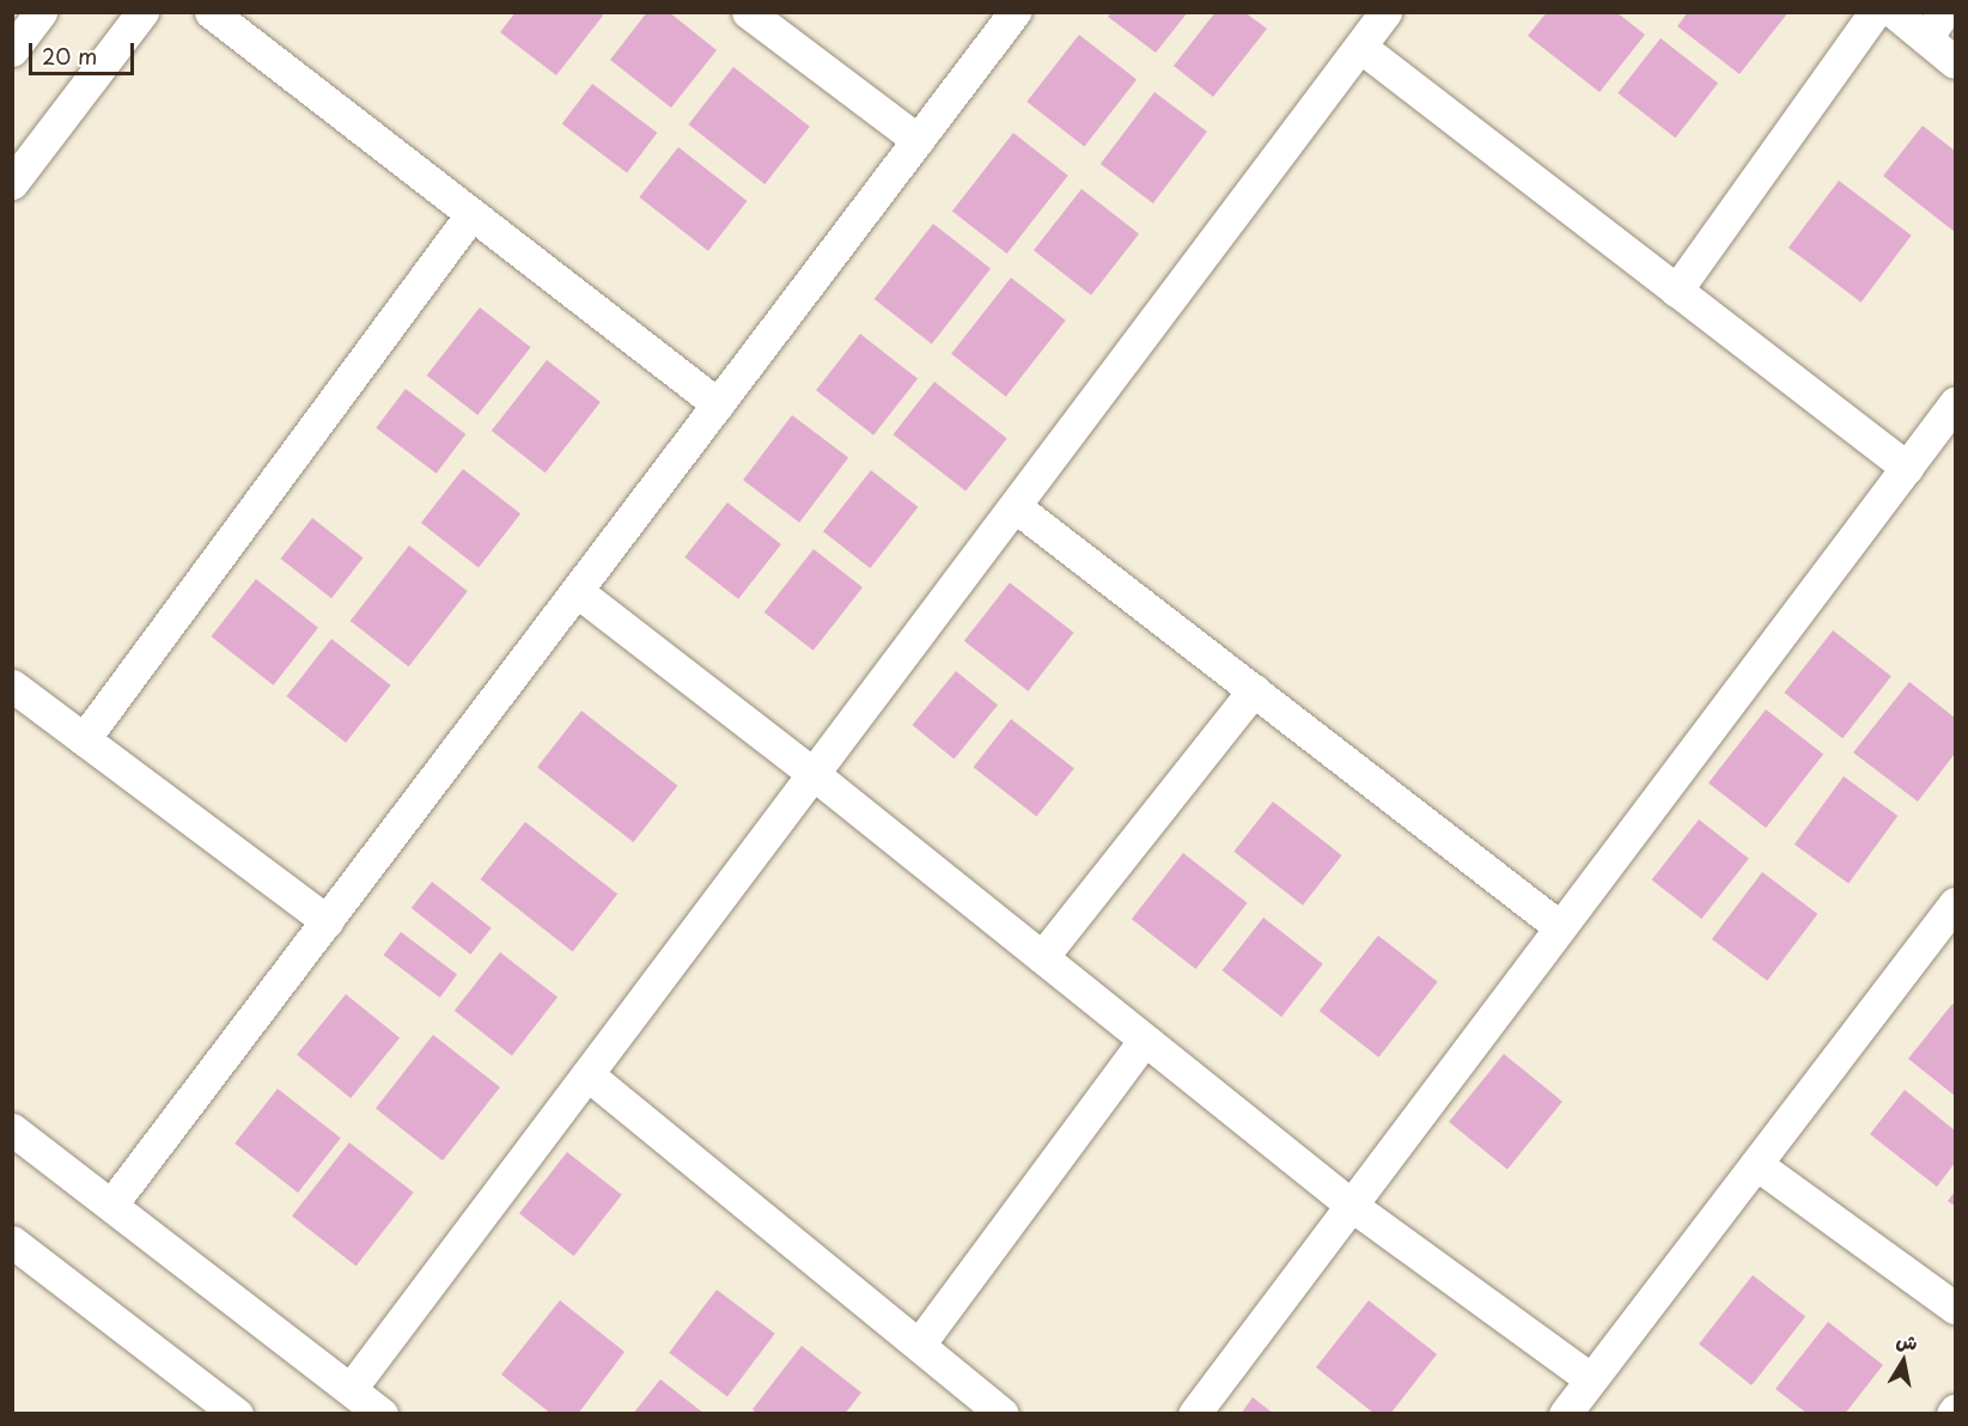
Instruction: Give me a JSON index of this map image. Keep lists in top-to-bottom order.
{
  "scale_bar": "20 m",
  "north": "top"
}
